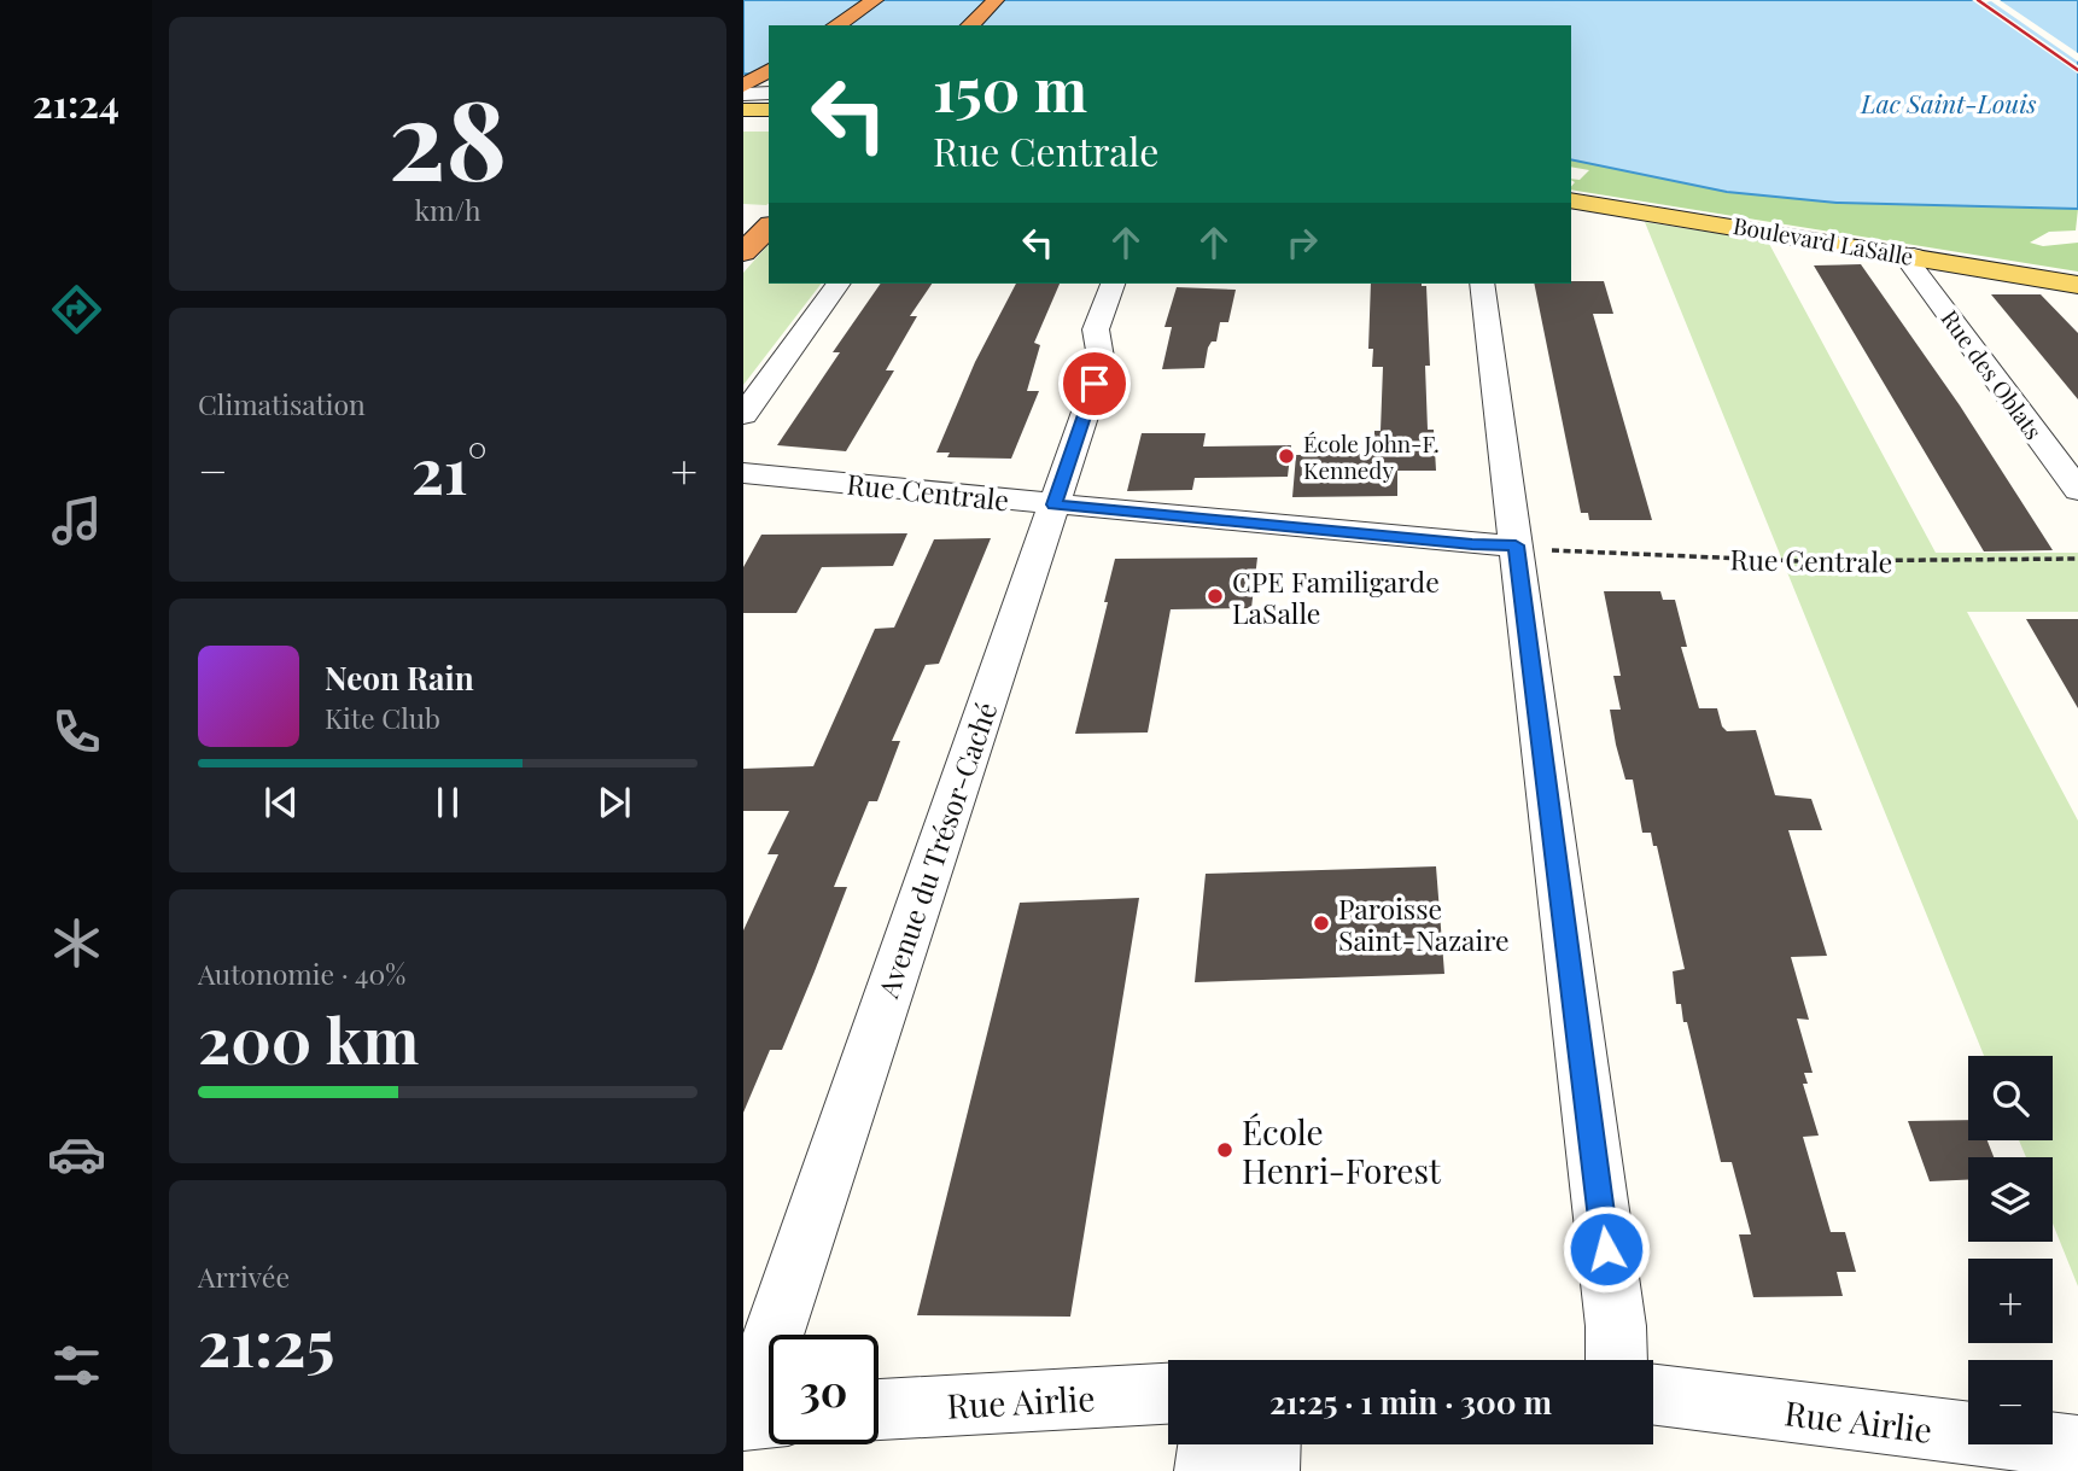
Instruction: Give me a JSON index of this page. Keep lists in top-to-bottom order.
{
  "streets": {
    "main road": ["Boulevard LaSalle"],
    "street": [
      "Rue des Oblats",
      "Rue Centrale",
      "Avenue du Trésor-Caché",
      "Rue Airlie"
    ]
  },
  "crossings": [
    ["Boulevard LaSalle", "Rue des Oblats"],
    ["Rue Centrale", "Avenue du Trésor-Caché"]
  ],
  "water": ["Lac Saint-Louis"],
  "places": [
    "École John-F. Kennedy",
    "CPE Familigarde LaSalle",
    "Paroisse Saint-Nazaire",
    "École Henri-Forest"
  ],
  "page": {
    "tabs": "21:24",
    "tile": [
      ["28", "km/h"],
      "Climatisation",
      ["Autonomie · 40%", "200 km"],
      ["Arrivée", "21:25"]
    ],
    "turn": ["150 m", "Rue Centrale"],
    "heat": ["−", "21°", "+"],
    "song": ["Neon Rain", "Kite Club"],
    "map_buttons": ["+", "−"],
    "limit": "30",
    "trip": "21:25 · 1 min · 300 m"
  }
}
